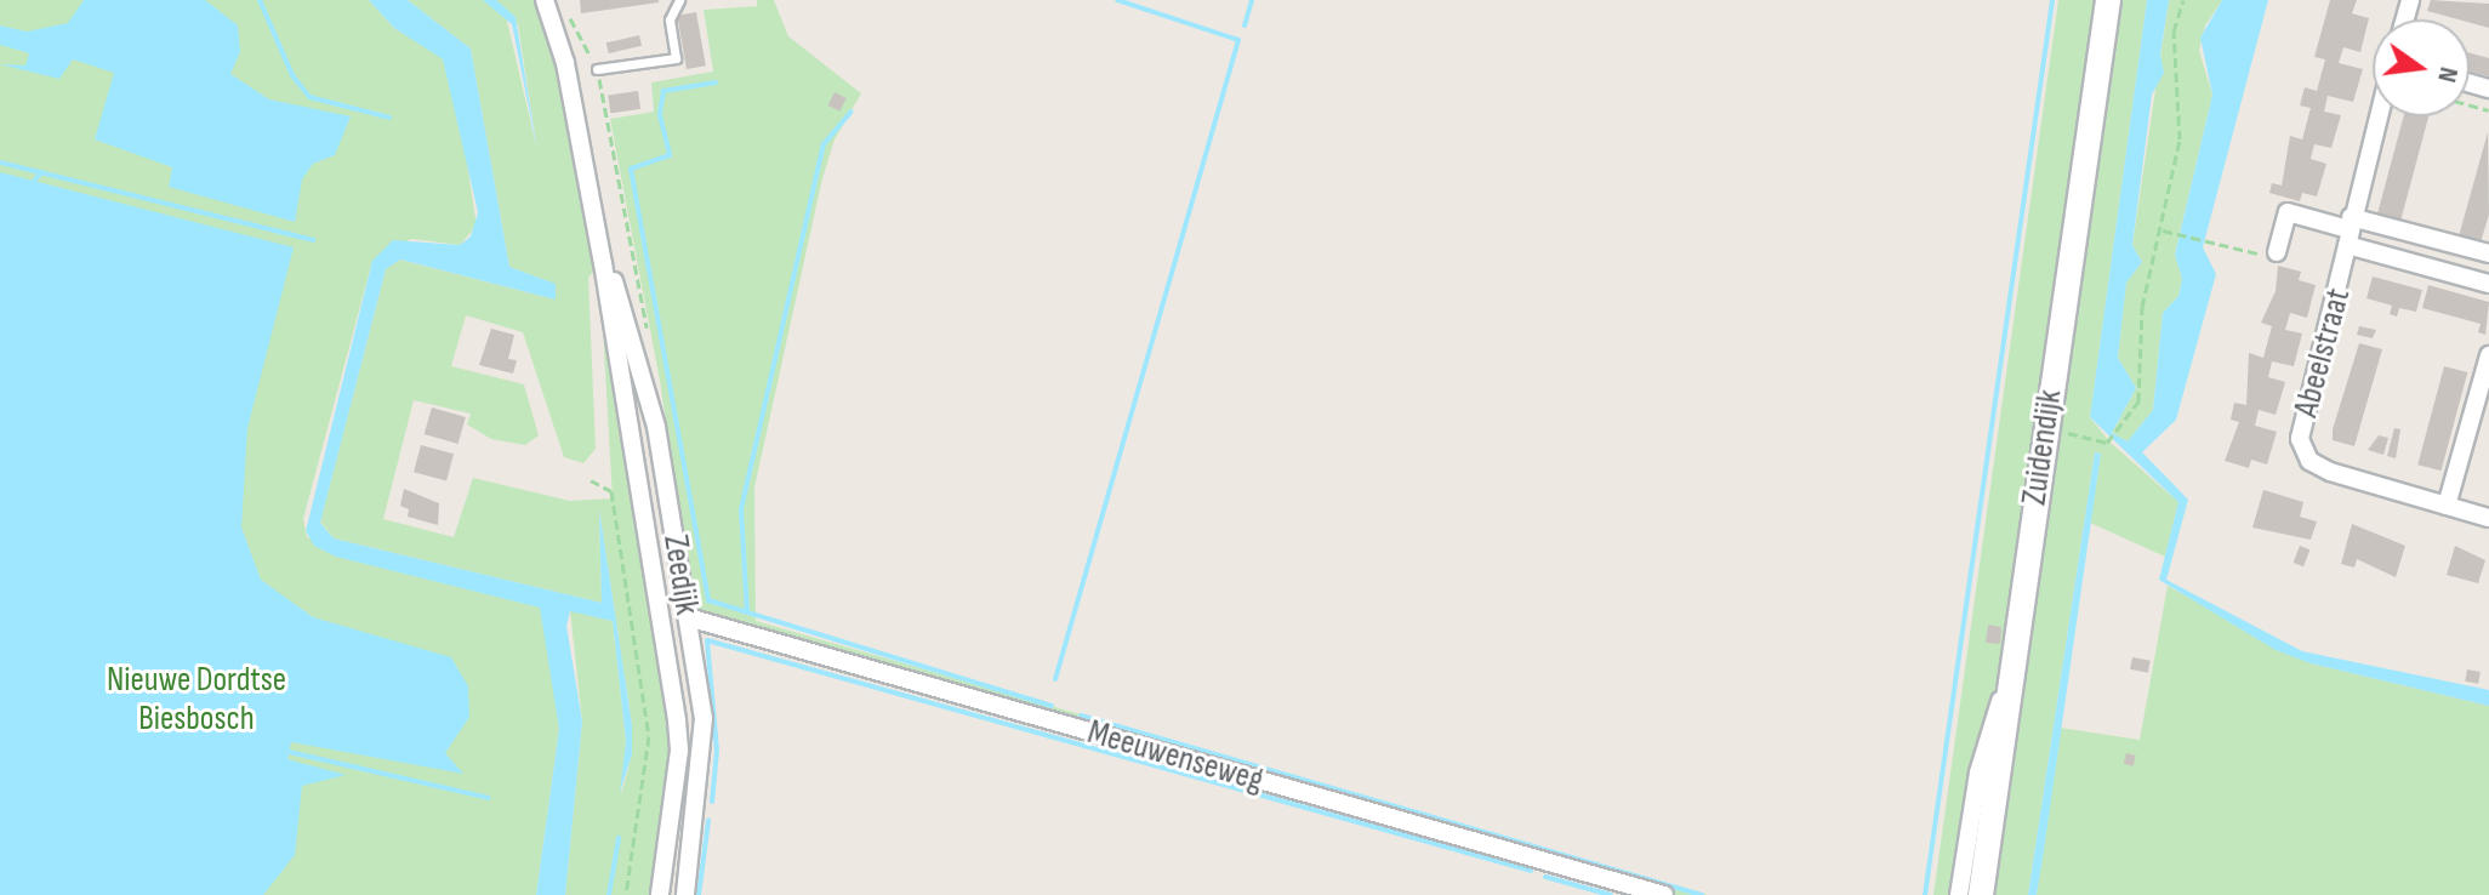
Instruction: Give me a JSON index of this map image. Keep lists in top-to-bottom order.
{
  "streets": {
    "street": [
      "Abeelstraat",
      "Zuidendijk",
      "Zeedijk",
      "Meeuwenseweg"
    ]
  },
  "crossings": [
    ["Zeedijk", "Meeuwenseweg"]
  ],
  "parks": ["Nieuwe Dordtse Biesbosch"],
  "north": "right"
}
